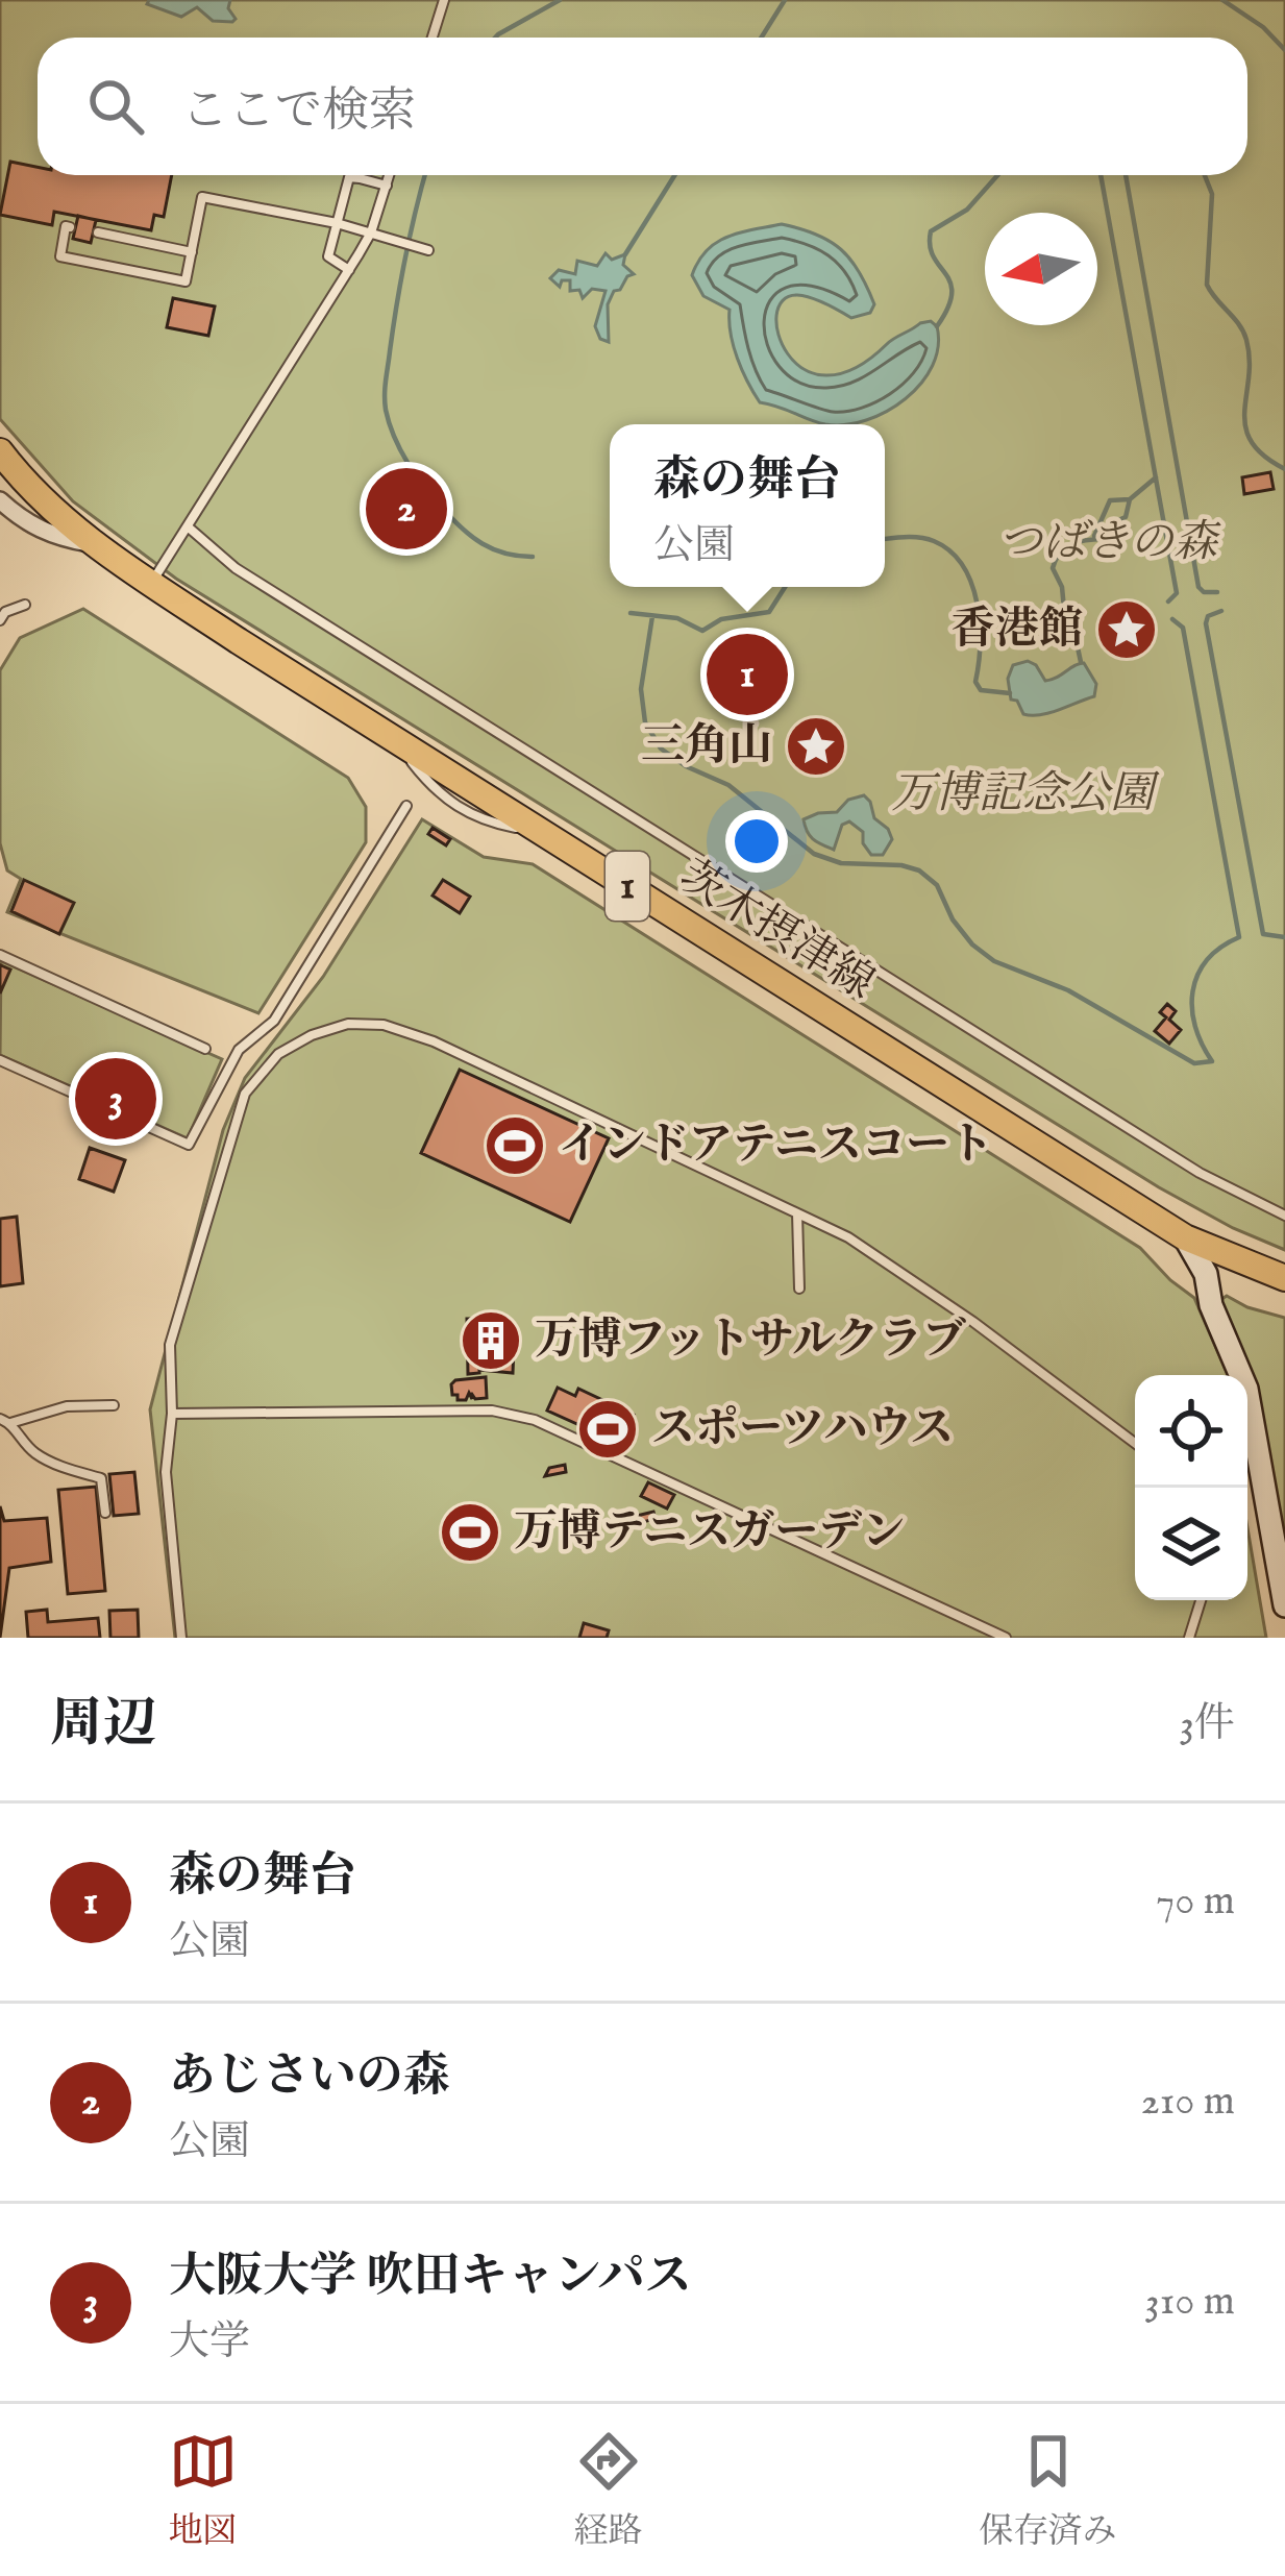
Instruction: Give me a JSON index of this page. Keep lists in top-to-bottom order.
{
  "streets": {
    "main road": ["1", "茨木摂津線"]
  },
  "parks": ["つばきの森", "万博記念公園"],
  "places": {
    "place": ["香港館", "三角山"],
    "sports": ["インドアテニスコート", "スポーツハウス", "万博テニスガーデン"],
    "building": ["万博フットサルクラブ"]
  },
  "north": "left",
  "page": {
    "search": "ここで検索",
    "popup": ["森の舞台", "公園"],
    "pins": ["2", "1", "3"],
    "heading": ["周辺", "3件"],
    "list": [
      {
        "mark": "1",
        "name": "森の舞台",
        "note": "公園",
        "value": "70 m"
      },
      {
        "mark": "2",
        "name": "あじさいの森",
        "note": "公園",
        "value": "210 m"
      },
      {
        "mark": "3",
        "name": "大阪大学 吹田キャンパス",
        "note": "大学",
        "value": "310 m"
      }
    ],
    "nav": ["地図", "経路", "保存済み"]
  }
}
